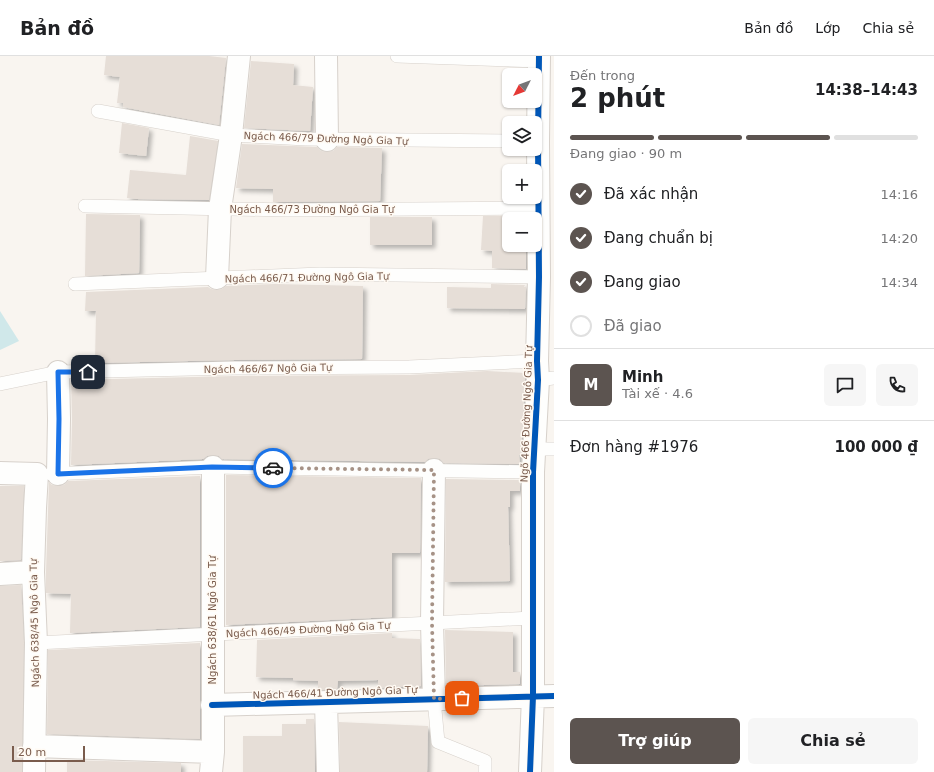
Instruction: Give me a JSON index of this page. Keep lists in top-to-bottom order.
{
  "streets": {
    "street": [
      "Ngõ 466 Đường Ngô Gia Tự",
      "Ngách 638/61 Ngô Gia Tự",
      "Ngách 638/45 Ngô Gia Tự",
      "Ngách 466/41 Đường Ngô Gia Tự"
    ],
    "lane": [
      "Ngách 466/79 Đường Ngô Gia Tự",
      "Ngách 466/73 Đường Ngô Gia Tự",
      "Ngách 466/71 Đường Ngô Gia Tự",
      "Ngách 466/67 Ngô Gia Tự",
      "Ngách 466/49 Đường Ngô Gia Tự"
    ]
  },
  "crossings": [
    ["Ngách 466/73 Đường Ngô Gia Tự", "Ngõ 466 Đường Ngô Gia Tự"],
    ["Ngách 466/71 Đường Ngô Gia Tự", "Ngõ 466 Đường Ngô Gia Tự"],
    ["Ngách 466/67 Ngô Gia Tự", "Ngõ 466 Đường Ngô Gia Tự"],
    ["Ngõ 466 Đường Ngô Gia Tự", "Ngách 466/49 Đường Ngô Gia Tự"],
    ["Ngõ 466 Đường Ngô Gia Tự", "Ngách 466/41 Đường Ngô Gia Tự"],
    ["Ngách 638/61 Ngô Gia Tự", "Ngách 466/49 Đường Ngô Gia Tự"],
    ["Ngách 638/61 Ngô Gia Tự", "Ngách 466/41 Đường Ngô Gia Tự"],
    ["Ngách 638/45 Ngô Gia Tự", "Ngách 466/49 Đường Ngô Gia Tự"]
  ],
  "scale_bar": "20 m",
  "north": "bottom left",
  "page": {
    "header": "Bản đồ",
    "nav": ["Bản đồ", "Lớp", "Chia sẻ"],
    "heading": ["2 phút", "Đến trong", "14:38–14:43"],
    "panel": [
      "Minh",
      "Tài xế · 4.6",
      "Đơn hàng #1976",
      "100 000 ₫"
    ],
    "map_buttons": ["+", "−"],
    "bar": "Đang giao · 90 m",
    "list": [
      ["Đã xác nhận", "14:16"],
      ["Đang chuẩn bị", "14:20"],
      ["Đang giao", "14:34"],
      "Đã giao"
    ],
    "round": "M",
    "buttons": ["Trợ giúp", "Chia sẻ"],
    "scale": "20 m"
  }
}
